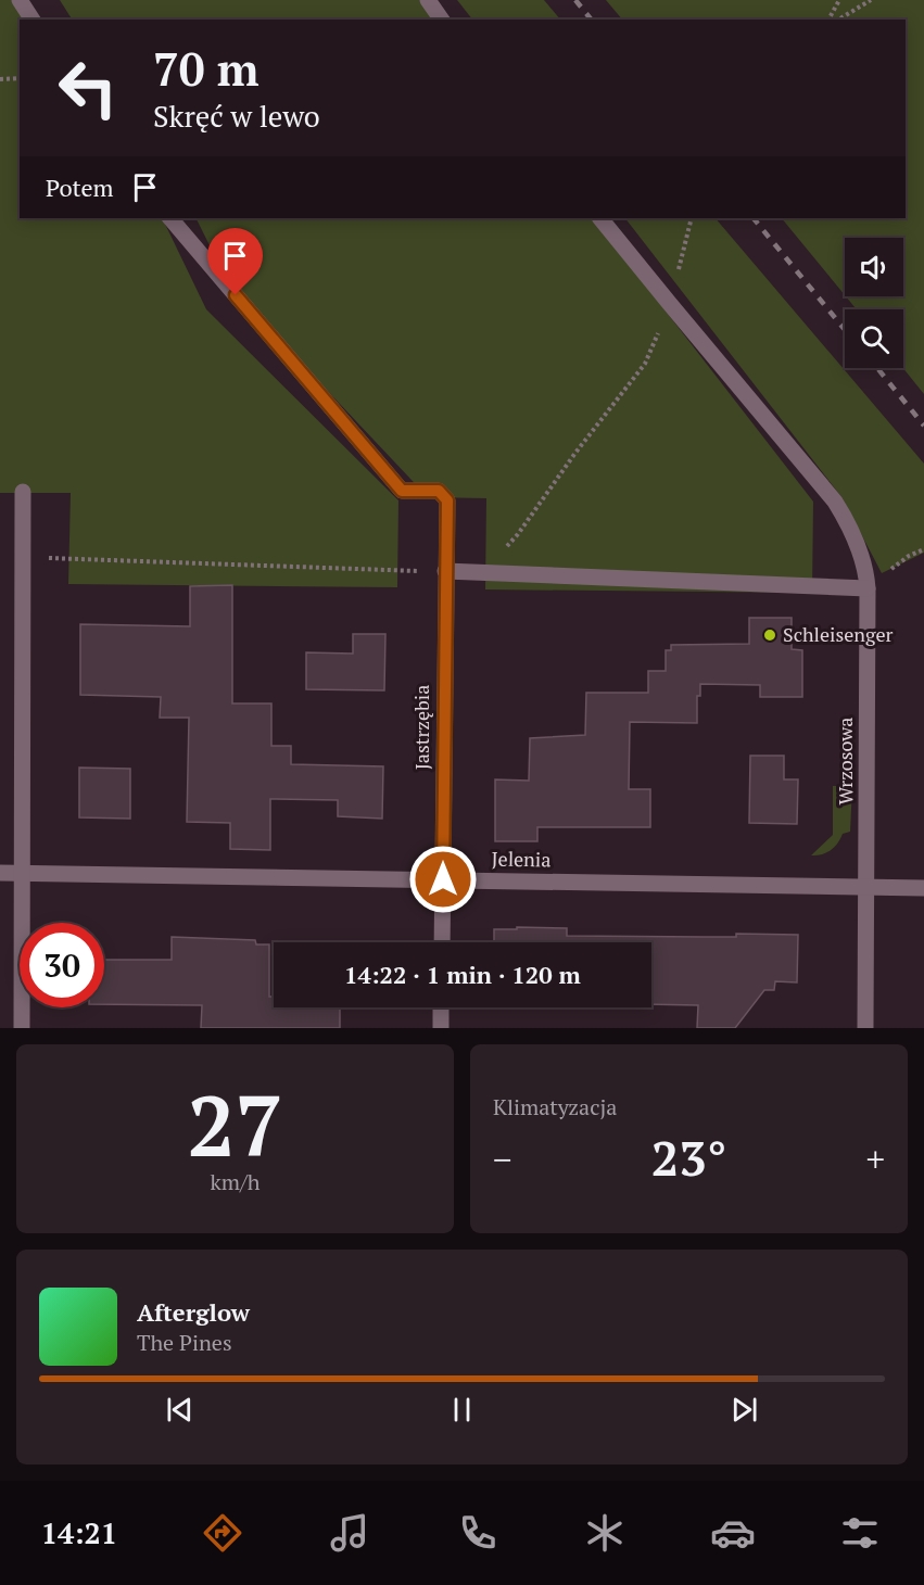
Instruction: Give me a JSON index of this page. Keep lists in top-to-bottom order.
{
  "streets": {
    "street": ["Jastrzębia", "Wrzosowa", "Jelenia"]
  },
  "crossings": [
    ["Jastrzębia", "Jelenia"],
    ["Wrzosowa", "Jelenia"]
  ],
  "places": ["Schleisenger"],
  "page": {
    "turn": ["70 m", "Skręć w lewo"],
    "then": "Potem",
    "limit": "30",
    "trip": "14:22 · 1 min · 120 m",
    "tile": [
      ["27", "km/h"],
      "Klimatyzacja"
    ],
    "heat": ["−", "23°", "+"],
    "song": ["Afterglow", "The Pines"],
    "tabs": "14:21"
  }
}
